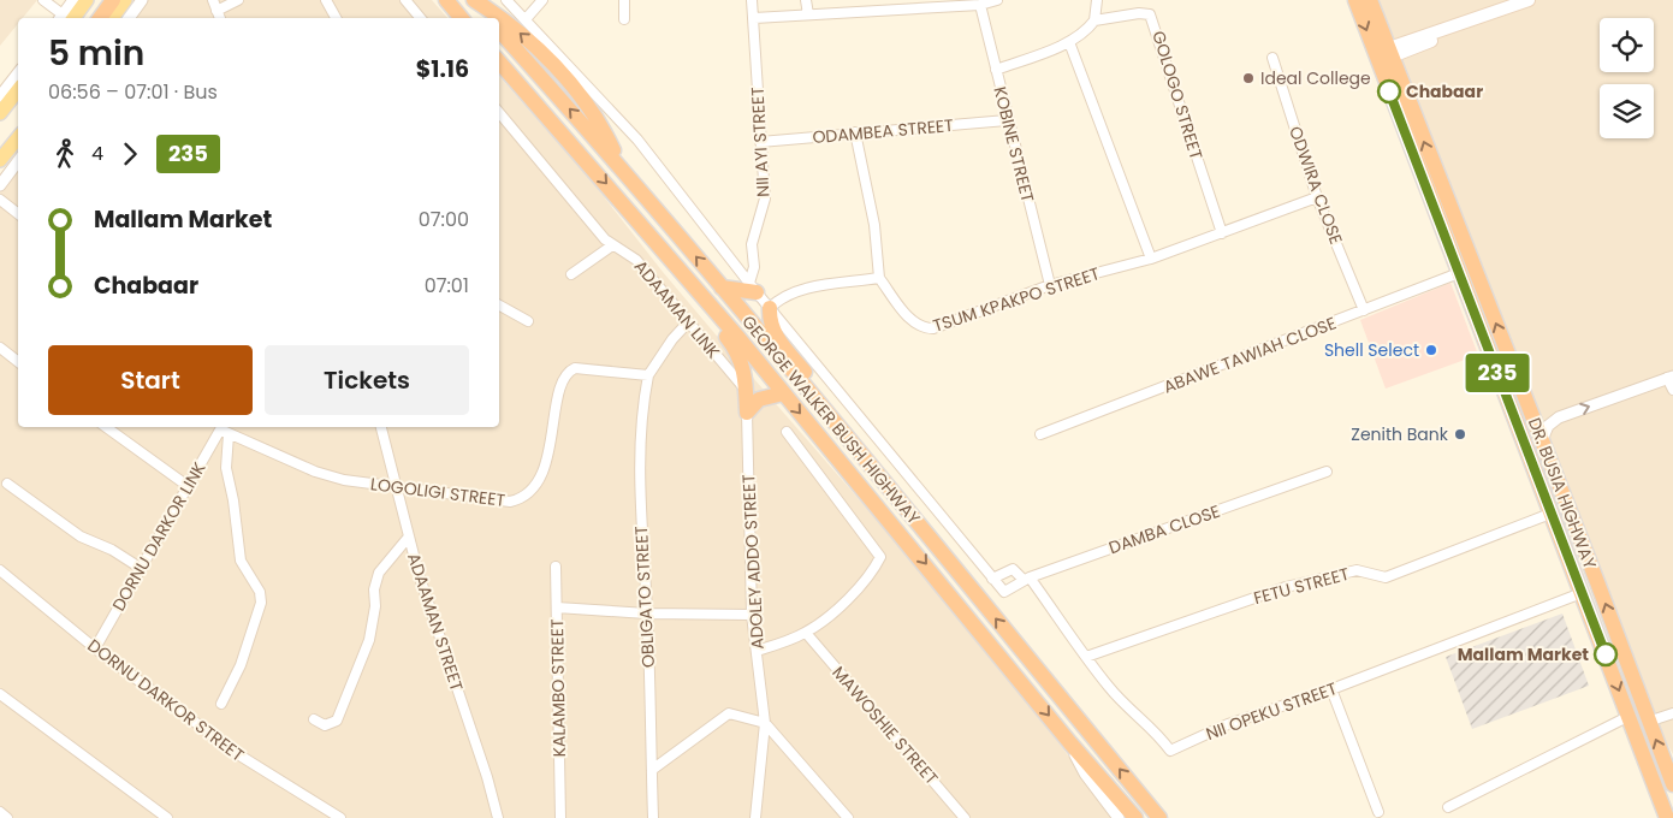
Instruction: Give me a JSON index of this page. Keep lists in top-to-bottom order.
{
  "streets": {
    "highway": ["GEORGE WALKER BUSH HIGHWAY", "DR. BUSIA HIGHWAY"],
    "street": [
      "GOLOGO STREET",
      "ODAMBEA STREET",
      "NII AYI STREET",
      "KOBINE STREET",
      "ODWIRA CLOSE",
      "TSUM KPAKPO STREET",
      "ADAAMAN LINK",
      "ABAWE TAWIAH CLOSE",
      "LOGOLIGI STREET",
      "DAMBA CLOSE",
      "DORNU DARKOR LINK",
      "ADOLEY ADDO STREET",
      "FETU STREET",
      "OBLIGATO STREET",
      "ADAAMAN STREET",
      "KALAMBO STREET",
      "DORNU DARKOR STREET",
      "NII OPEKU STREET",
      "MAWOSHIE STREET"
    ]
  },
  "crossings": [
    ["GOLOGO STREET", "TSUM KPAKPO STREET"],
    ["ODAMBEA STREET", "NII AYI STREET"],
    ["ODAMBEA STREET", "KOBINE STREET"],
    ["KOBINE STREET", "TSUM KPAKPO STREET"],
    ["ODWIRA CLOSE", "TSUM KPAKPO STREET"],
    ["ODWIRA CLOSE", "ABAWE TAWIAH CLOSE"],
    ["ABAWE TAWIAH CLOSE", "DR. BUSIA HIGHWAY"],
    ["LOGOLIGI STREET", "DORNU DARKOR LINK"],
    ["LOGOLIGI STREET", "OBLIGATO STREET"],
    ["LOGOLIGI STREET", "ADAAMAN STREET"],
    ["DR. BUSIA HIGHWAY", "FETU STREET"],
    ["DR. BUSIA HIGHWAY", "NII OPEKU STREET"],
    ["DAMBA CLOSE", "NII OPEKU STREET"],
    ["DORNU DARKOR LINK", "DORNU DARKOR STREET"],
    ["ADOLEY ADDO STREET", "KALAMBO STREET"],
    ["FETU STREET", "NII OPEKU STREET"],
    ["OBLIGATO STREET", "KALAMBO STREET"]
  ],
  "places": [
    "Ideal College",
    "Chabaar",
    "Shell Select",
    "Zenith Bank",
    "Mallam Market"
  ],
  "lines": ["bus line 235"],
  "page": {
    "on_map": "235",
    "heading": ["5 min", "06:56 – 07:01 · Bus", "$1.16"],
    "legs": ["4", "235"],
    "list": [
      {
        "name": "Mallam Market",
        "value": "07:00"
      },
      {
        "name": "Chabaar",
        "value": "07:01"
      }
    ],
    "buttons": ["Start", "Tickets"]
  }
}
